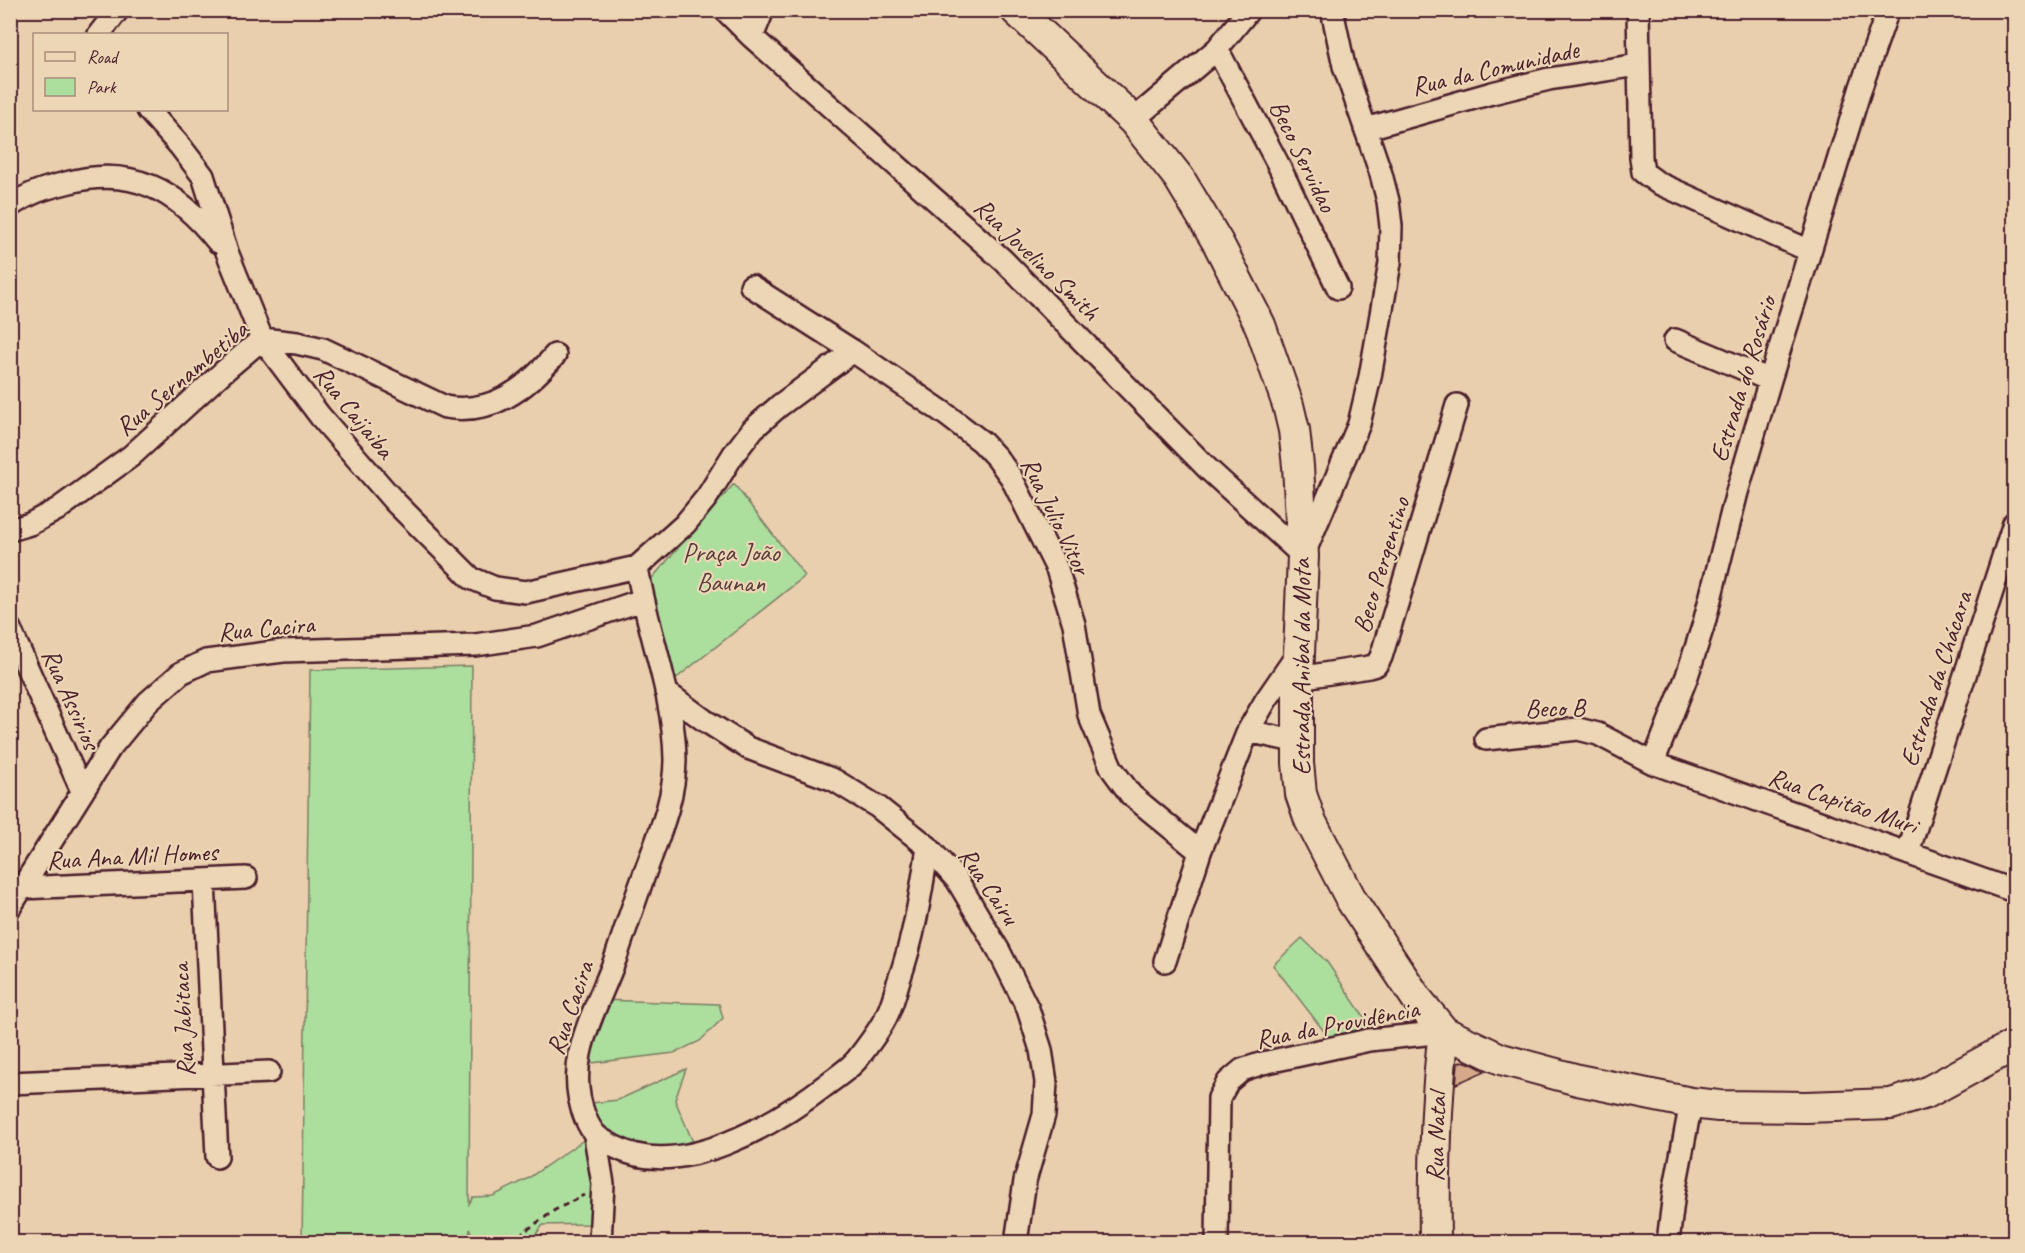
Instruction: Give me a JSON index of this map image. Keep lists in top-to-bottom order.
{
  "streets": {
    "street": [
      "Rua da Comunidade",
      "Beco Servidao",
      "Rua Jovelino Smith",
      "Rua Sernambetiba",
      "Estrada do Rosário",
      "Rua Caijaiba",
      "Rua Julio Vitor",
      "Beco Pergentino",
      "Rua Cacira",
      "Estrada Anibal da Mota",
      "Estrada da Chácara",
      "Rua Assirios",
      "Beco B",
      "Rua Capitão Muri",
      "Rua Ana Mil Homes",
      "Rua Cairu",
      "Rua Jabitaca",
      "Rua da Providência",
      "Rua Natal"
    ]
  },
  "crossings": [
    ["Rua Jovelino Smith", "Estrada Anibal da Mota"],
    ["Rua Sernambetiba", "Rua Caijaiba"],
    ["Estrada do Rosário", "Beco B"],
    ["Estrada do Rosário", "Rua Capitão Muri"],
    ["Rua Caijaiba", "Rua Cacira"],
    ["Beco Pergentino", "Estrada Anibal da Mota"],
    ["Rua Cacira", "Rua Assirios"],
    ["Rua Cacira", "Rua Ana Mil Homes"],
    ["Rua Cacira", "Rua Cairu"],
    ["Estrada Anibal da Mota", "Rua da Providência"],
    ["Estrada Anibal da Mota", "Rua Natal"],
    ["Estrada da Chácara", "Rua Capitão Muri"],
    ["Beco B", "Rua Capitão Muri"],
    ["Rua Ana Mil Homes", "Rua Jabitaca"],
    ["Rua da Providência", "Rua Natal"]
  ],
  "parks": ["Praça João Baunan"],
  "legend": ["Road", "Park"]
}
